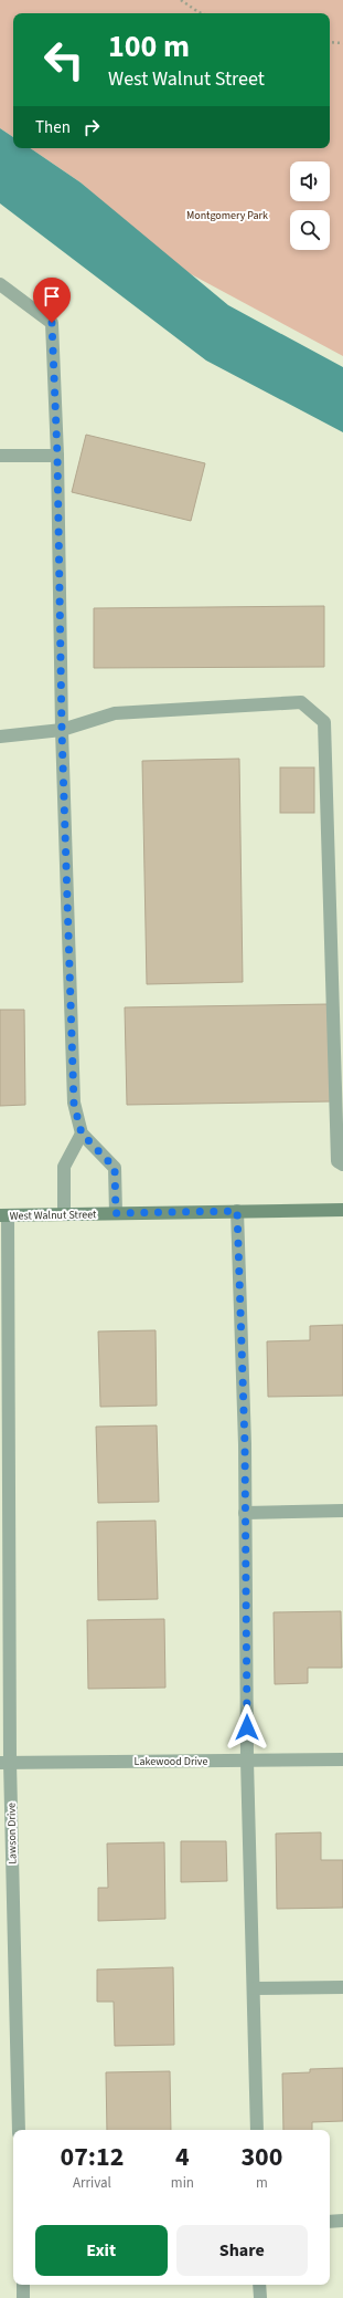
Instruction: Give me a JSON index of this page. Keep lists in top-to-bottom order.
{
  "streets": {
    "main road": ["West Walnut Street"],
    "street": ["Lakewood Drive", "Lawson Drive"]
  },
  "crossings": [
    ["West Walnut Street", "Lawson Drive"],
    ["Lakewood Drive", "Lawson Drive"]
  ],
  "parks": ["Montgomery Park"],
  "page": {
    "turn": ["100 m", "West Walnut Street"],
    "then": "Then",
    "eta": [
      "07:12",
      "Arrival",
      "4",
      "min",
      "300",
      "m"
    ],
    "buttons": ["Exit", "Share"]
  }
}
